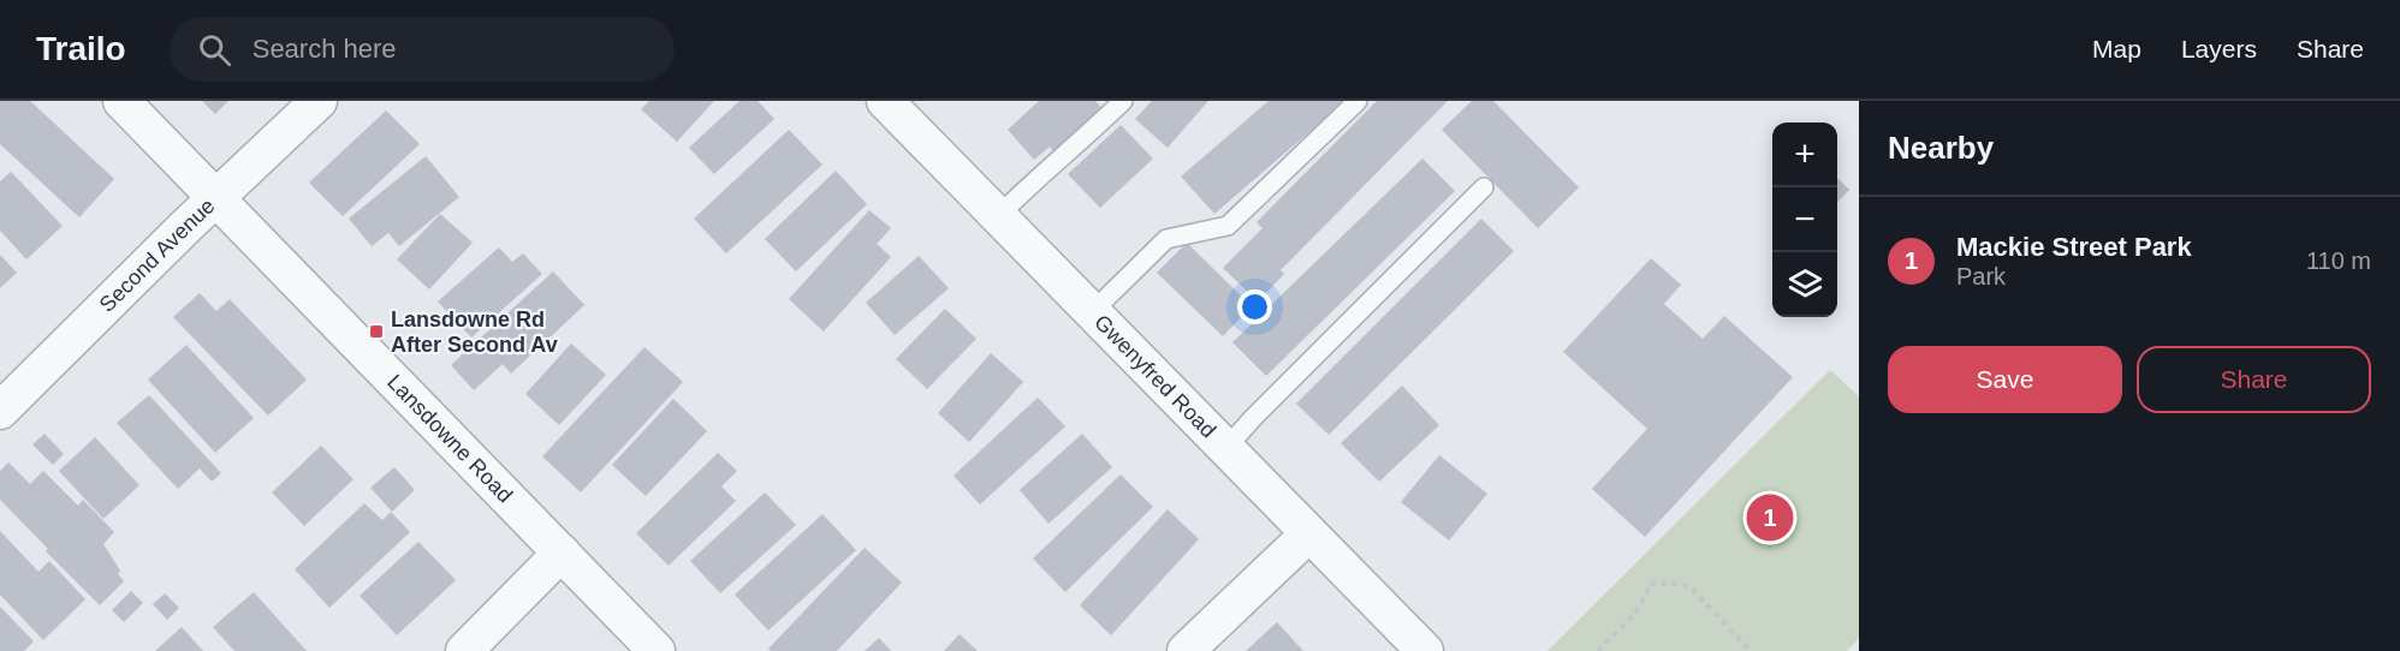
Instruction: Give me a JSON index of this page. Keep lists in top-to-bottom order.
{
  "streets": {
    "street": ["Second Avenue", "Gwenyfred Road", "Lansdowne Road"]
  },
  "crossings": [
    ["Second Avenue", "Lansdowne Road"]
  ],
  "places": {
    "transit": ["Lansdowne Rd After Second Av"]
  },
  "page": {
    "header": "Trailo",
    "search": "Search here",
    "nav": ["Map", "Layers", "Share"],
    "heading": "Nearby",
    "map_buttons": ["+", "−"],
    "list": [
      {
        "mark": "1",
        "name": "Mackie Street Park",
        "note": "Park",
        "value": "110 m"
      }
    ],
    "buttons": ["Save", "Share"],
    "pins": "1"
  }
}
